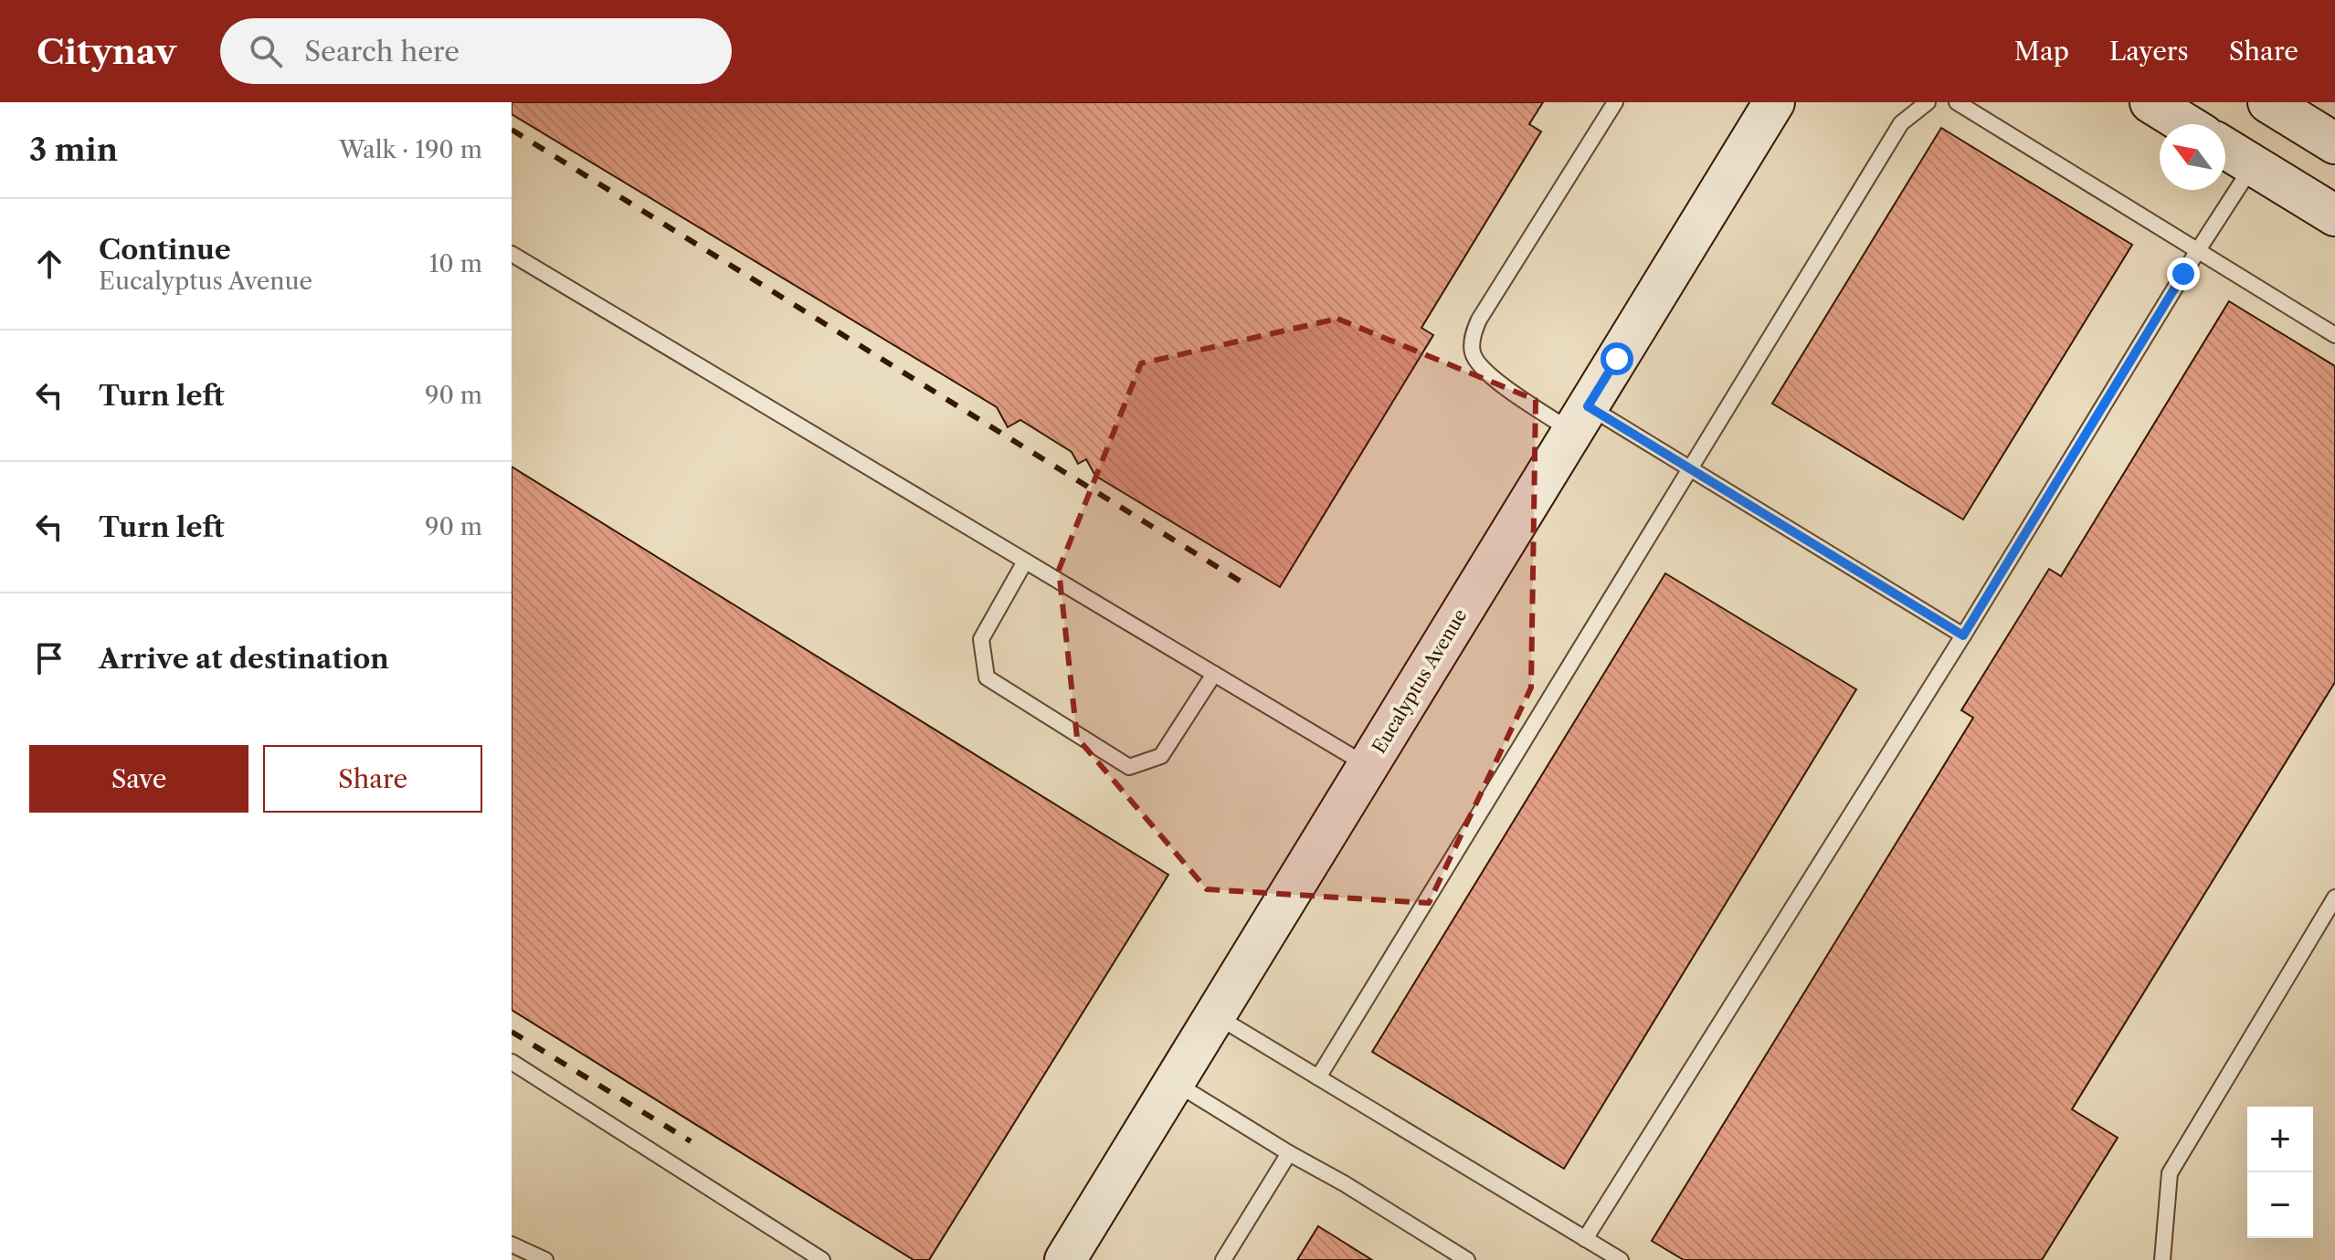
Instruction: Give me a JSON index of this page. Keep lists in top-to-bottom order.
{
  "streets": {
    "street": ["Eucalyptus Avenue"]
  },
  "north": "top left",
  "page": {
    "header": "Citynav",
    "search": "Search here",
    "nav": ["Map", "Layers", "Share"],
    "heading": ["3 min", "Walk · 190 m"],
    "list": [
      ["Continue", "Eucalyptus Avenue", "10 m"],
      ["Turn left", "90 m"],
      ["Turn left", "90 m"],
      "Arrive at destination"
    ],
    "buttons": ["Save", "Share"],
    "map_buttons": ["+", "−"]
  }
}
